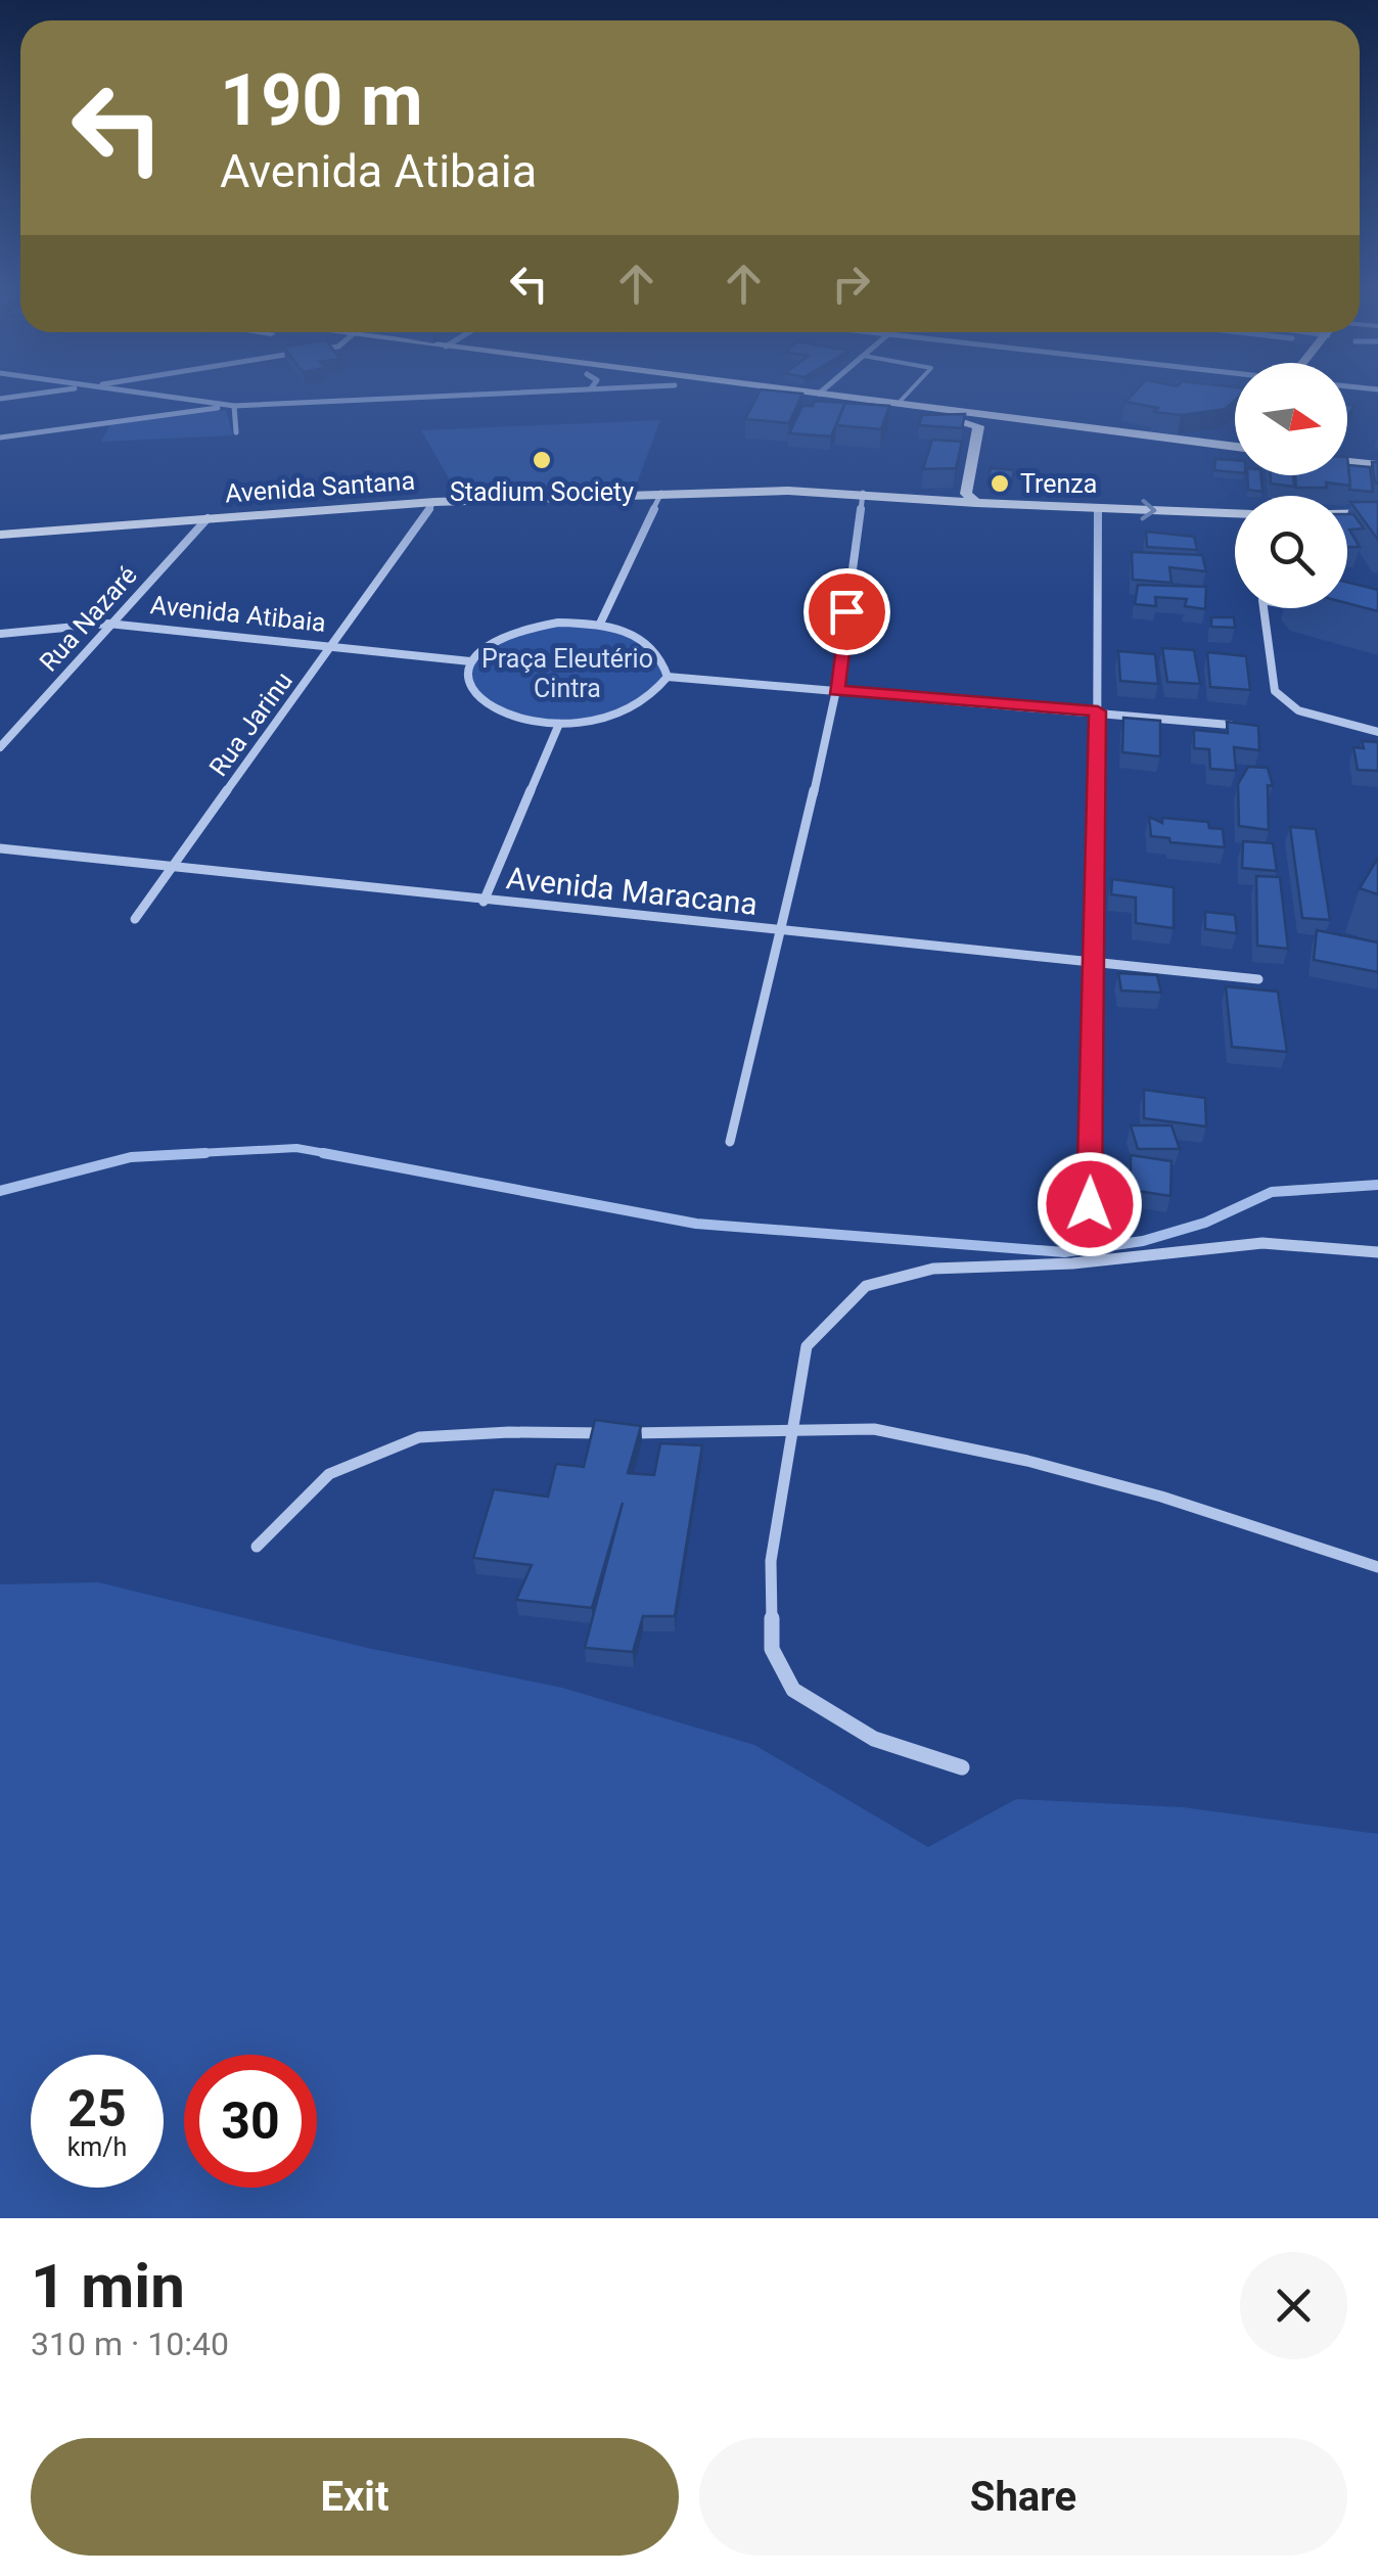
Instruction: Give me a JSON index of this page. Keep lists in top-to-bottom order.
{
  "streets": {
    "main road": ["Avenida Santana"],
    "street": [
      "Avenida Atibaia",
      "Rua Nazaré",
      "Rua Jarinu",
      "Avenida Maracana"
    ]
  },
  "crossings": [
    ["Avenida Santana", "Rua Nazaré"],
    ["Avenida Santana", "Rua Jarinu"],
    ["Avenida Atibaia", "Rua Nazaré"],
    ["Avenida Atibaia", "Rua Jarinu"],
    ["Rua Jarinu", "Avenida Maracana"]
  ],
  "parks": ["Praça Eleutério Cintra"],
  "places": ["Stadium Society", "Trenza"],
  "north": "right",
  "page": {
    "turn": ["190 m", "Avenida Atibaia"],
    "speed": "25 km/h",
    "limit": "30",
    "heading": ["1 min", "310 m · 10:40"],
    "buttons": ["Exit", "Share"]
  }
}
